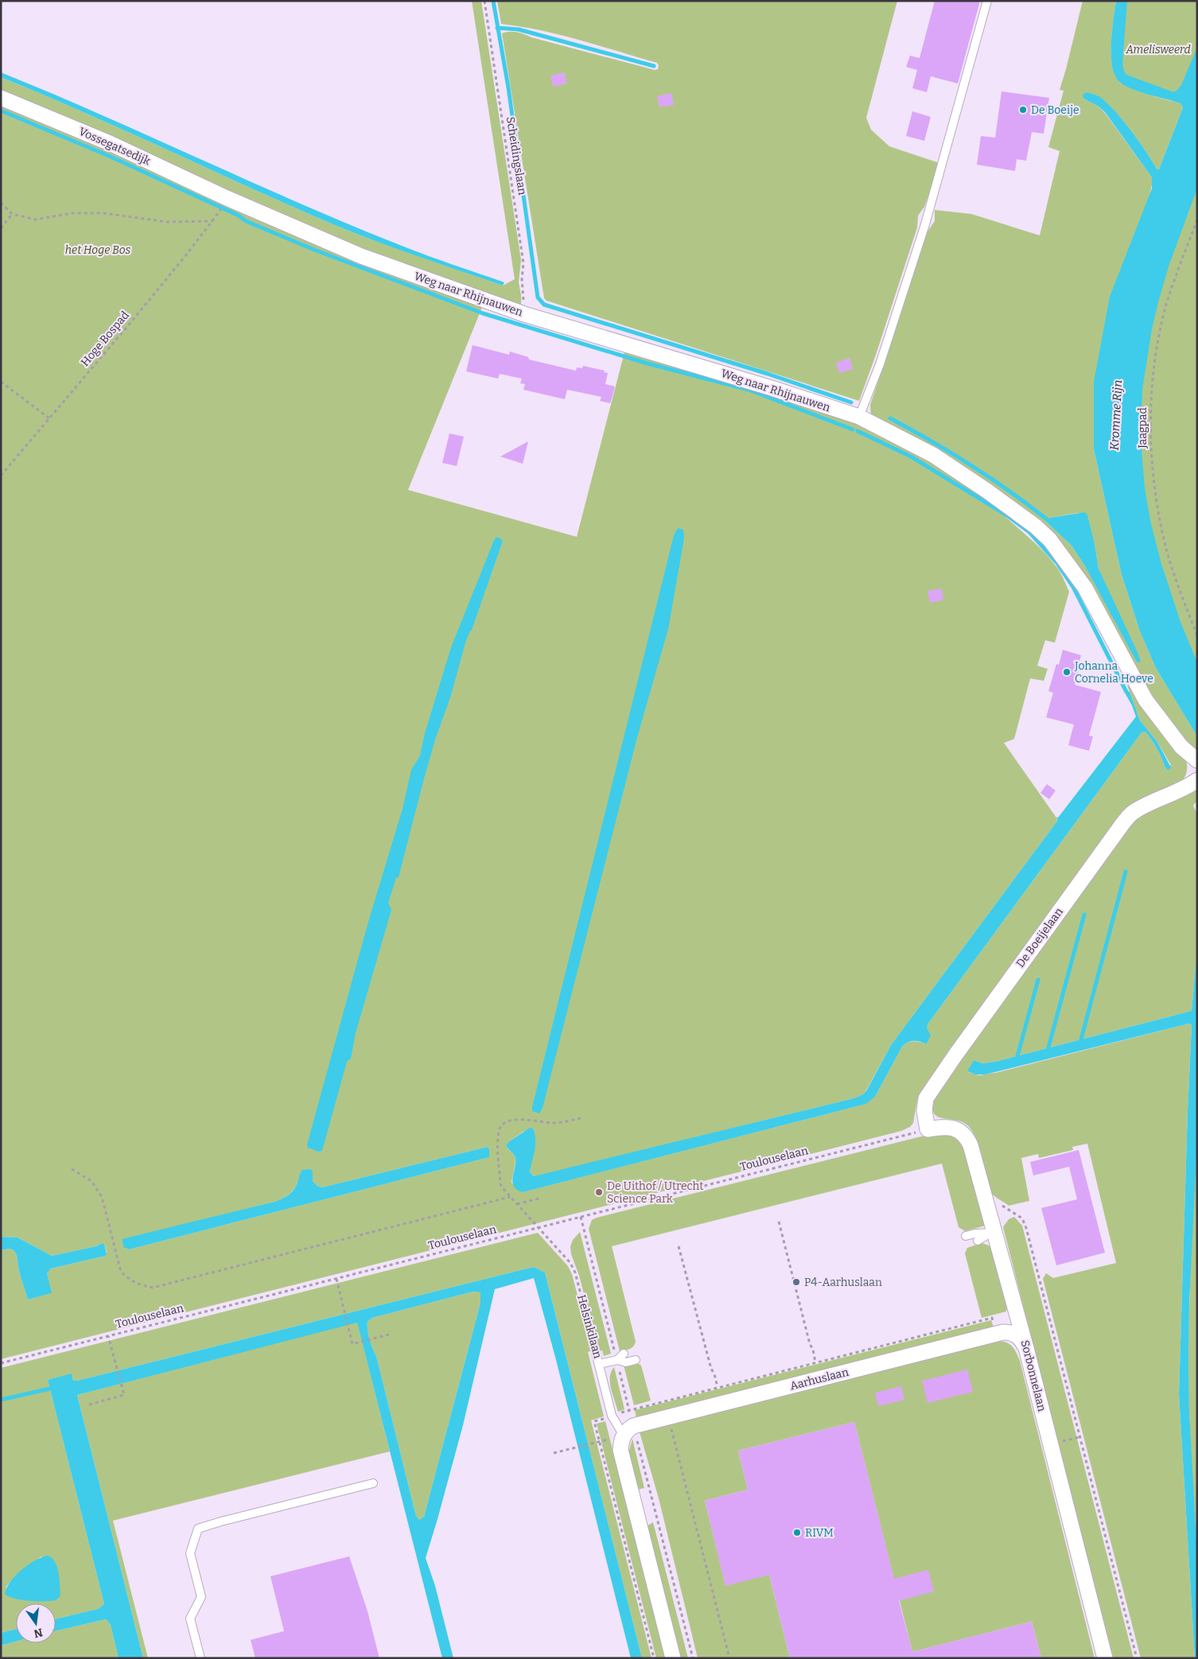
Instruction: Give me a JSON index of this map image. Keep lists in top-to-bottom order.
{
  "streets": {
    "street": [
      "Vossegatsedijk",
      "Weg naar Rhijnauwen",
      "De Boeijelaan",
      "Helsinkilaan",
      "Sorbonnelaan",
      "Aarhuslaan"
    ],
    "path": [
      "Scheidingslaan",
      "Hoge Bospad",
      "Jaagpad",
      "Toulouselaan"
    ]
  },
  "crossings": [
    ["Vossegatsedijk", "Weg naar Rhijnauwen"],
    ["Scheidingslaan", "Weg naar Rhijnauwen"],
    ["De Boeijelaan", "Toulouselaan"],
    ["De Boeijelaan", "Sorbonnelaan"],
    ["Toulouselaan", "Helsinkilaan"],
    ["Toulouselaan", "Sorbonnelaan"],
    ["Helsinkilaan", "Aarhuslaan"],
    ["Sorbonnelaan", "Aarhuslaan"]
  ],
  "water": ["Kromme Rijn"],
  "parks": ["Amelisweerd", "het Hoge Bos"],
  "places": [
    "De Boeije",
    "Johanna Cornelia Hoeve",
    "De Uithof / Utrecht Science Park",
    "P4-Aarhuslaan",
    "RIVM"
  ],
  "north": "bottom"
}
